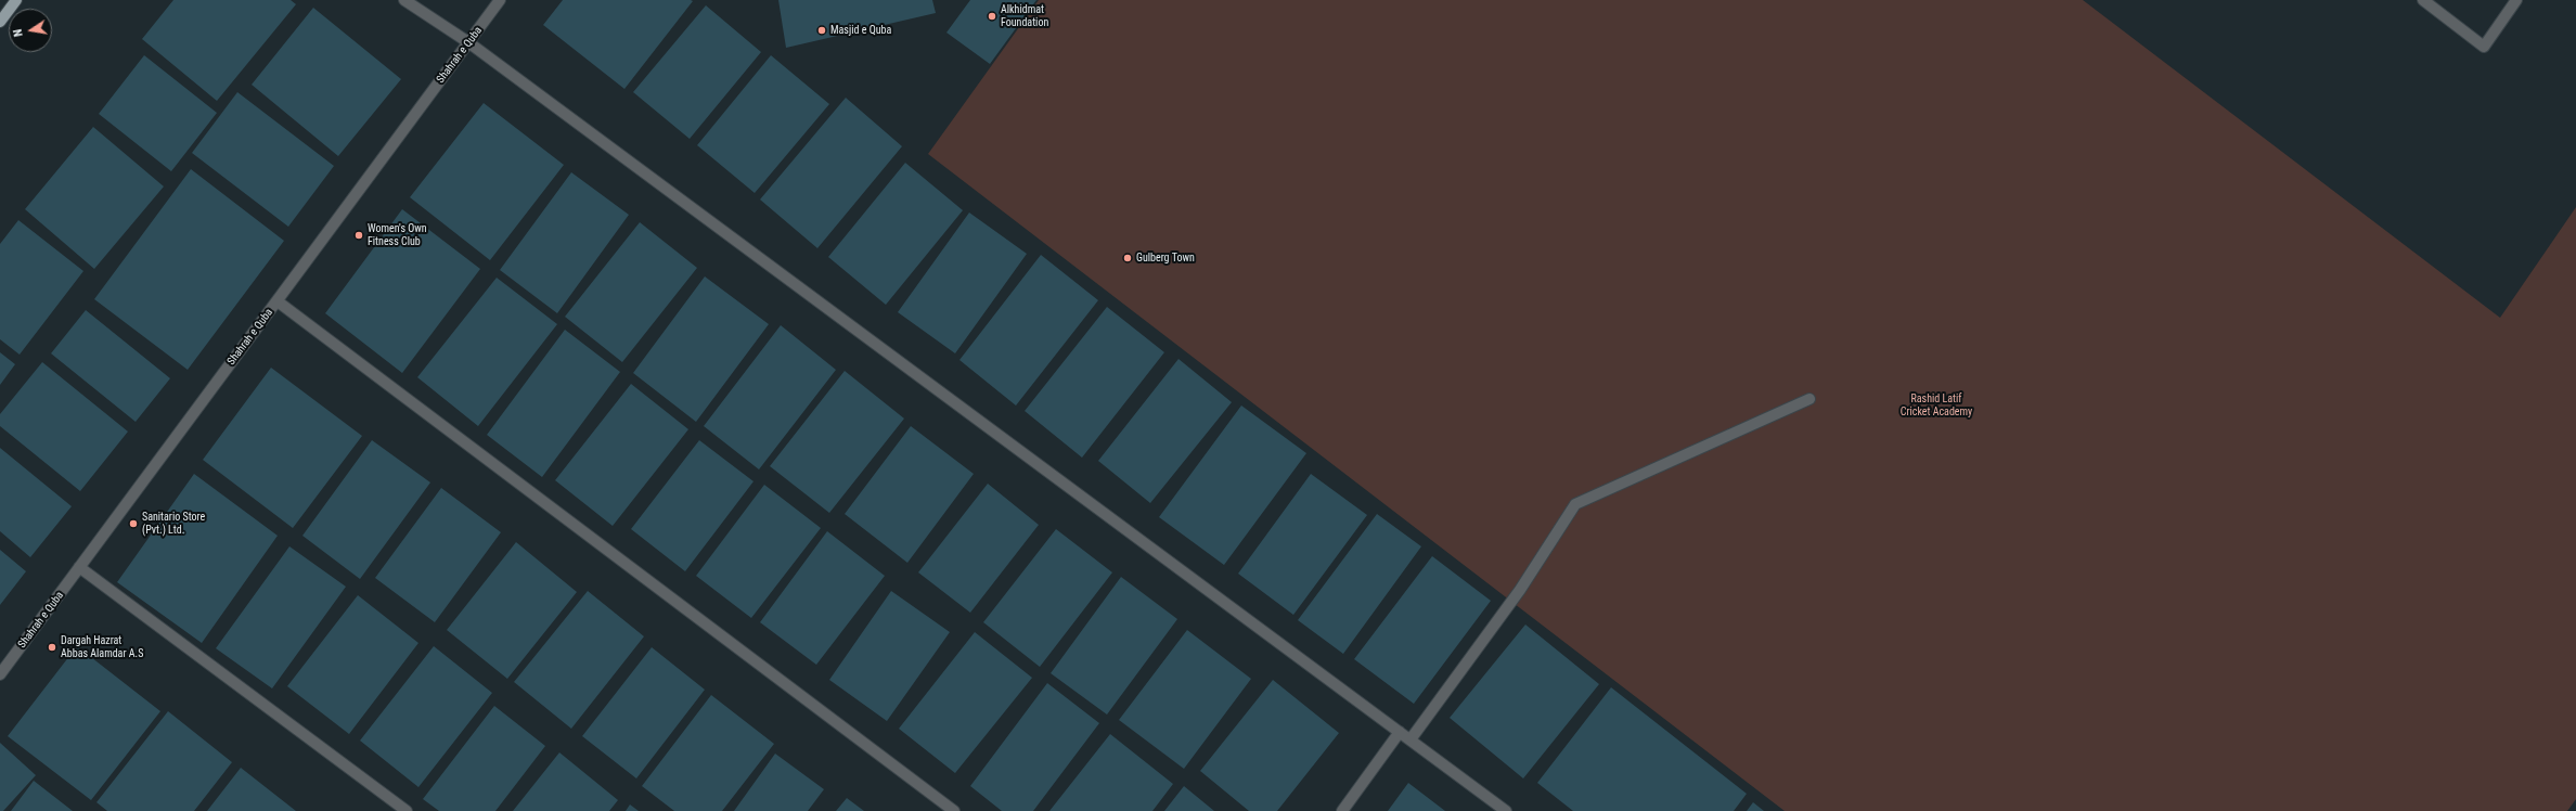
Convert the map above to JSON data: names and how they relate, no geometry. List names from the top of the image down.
{
  "streets": {
    "street": ["Shahrah e Quba"]
  },
  "parks": ["Rashid Latif Cricket Academy"],
  "places": [
    "Alkhidmat Foundation",
    "Masjid e Quba",
    "Women's Own Fitness Club",
    "Gulberg Town",
    "Sanitario Store (Pvt.) Ltd.",
    "Dargah Hazrat Abbas Alamdar A.S"
  ],
  "north": "left"
}
